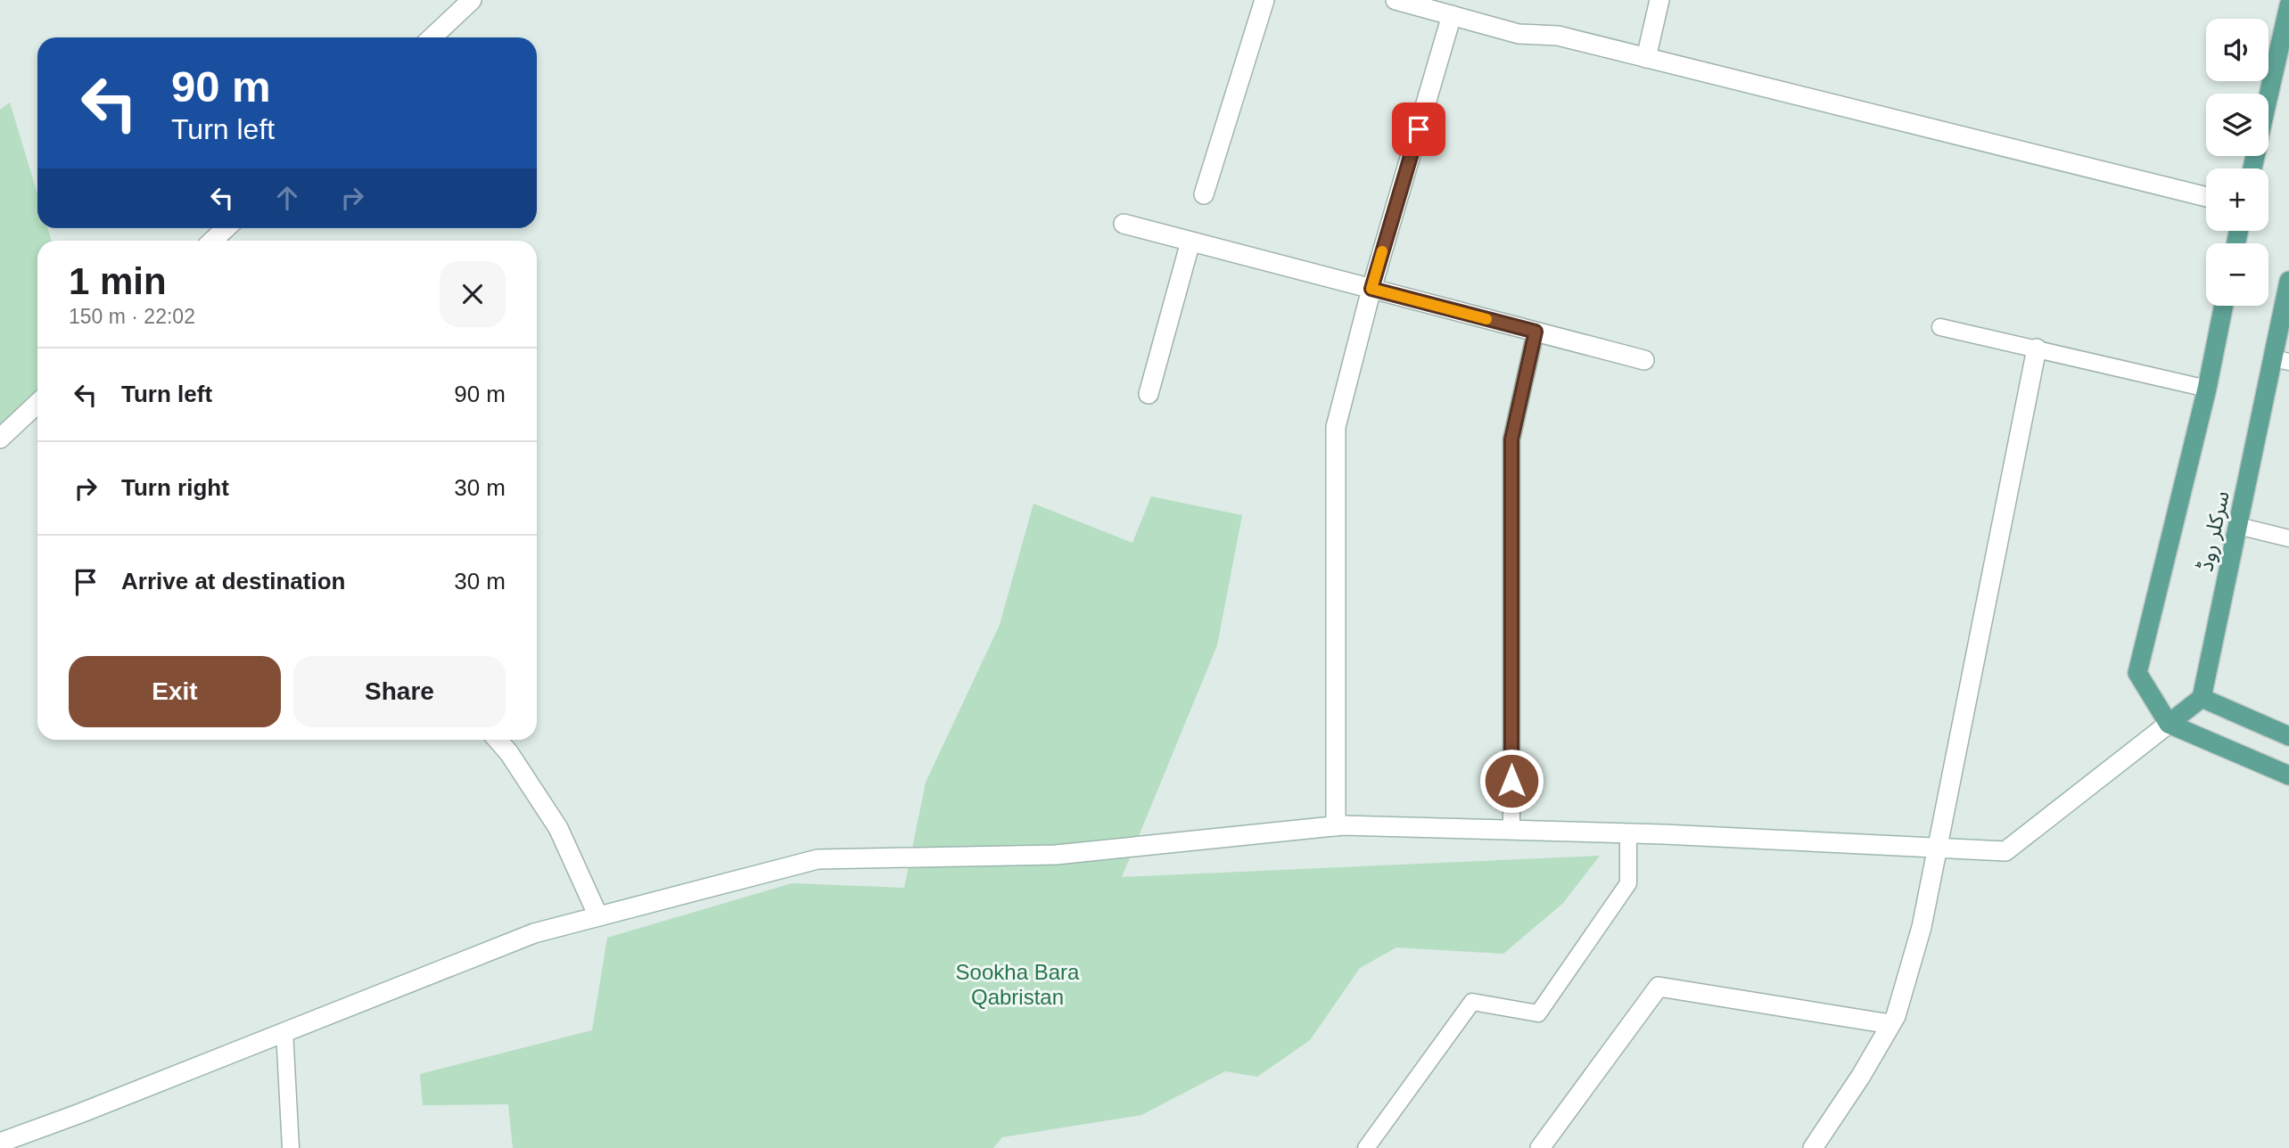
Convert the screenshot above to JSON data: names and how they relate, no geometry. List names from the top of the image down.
{
  "streets": {
    "main road": ["سرکلر روڈ"]
  },
  "parks": ["Sookha Bara Qabristan"],
  "page": {
    "map_buttons": ["+", "−"],
    "turn": ["90 m", "Turn left"],
    "heading": ["1 min", "150 m · 22:02"],
    "list": [
      {
        "name": "Turn left",
        "value": "90 m"
      },
      {
        "name": "Turn right",
        "value": "30 m"
      },
      {
        "name": "Arrive at destination",
        "value": "30 m"
      }
    ],
    "buttons": ["Exit", "Share"]
  }
}
